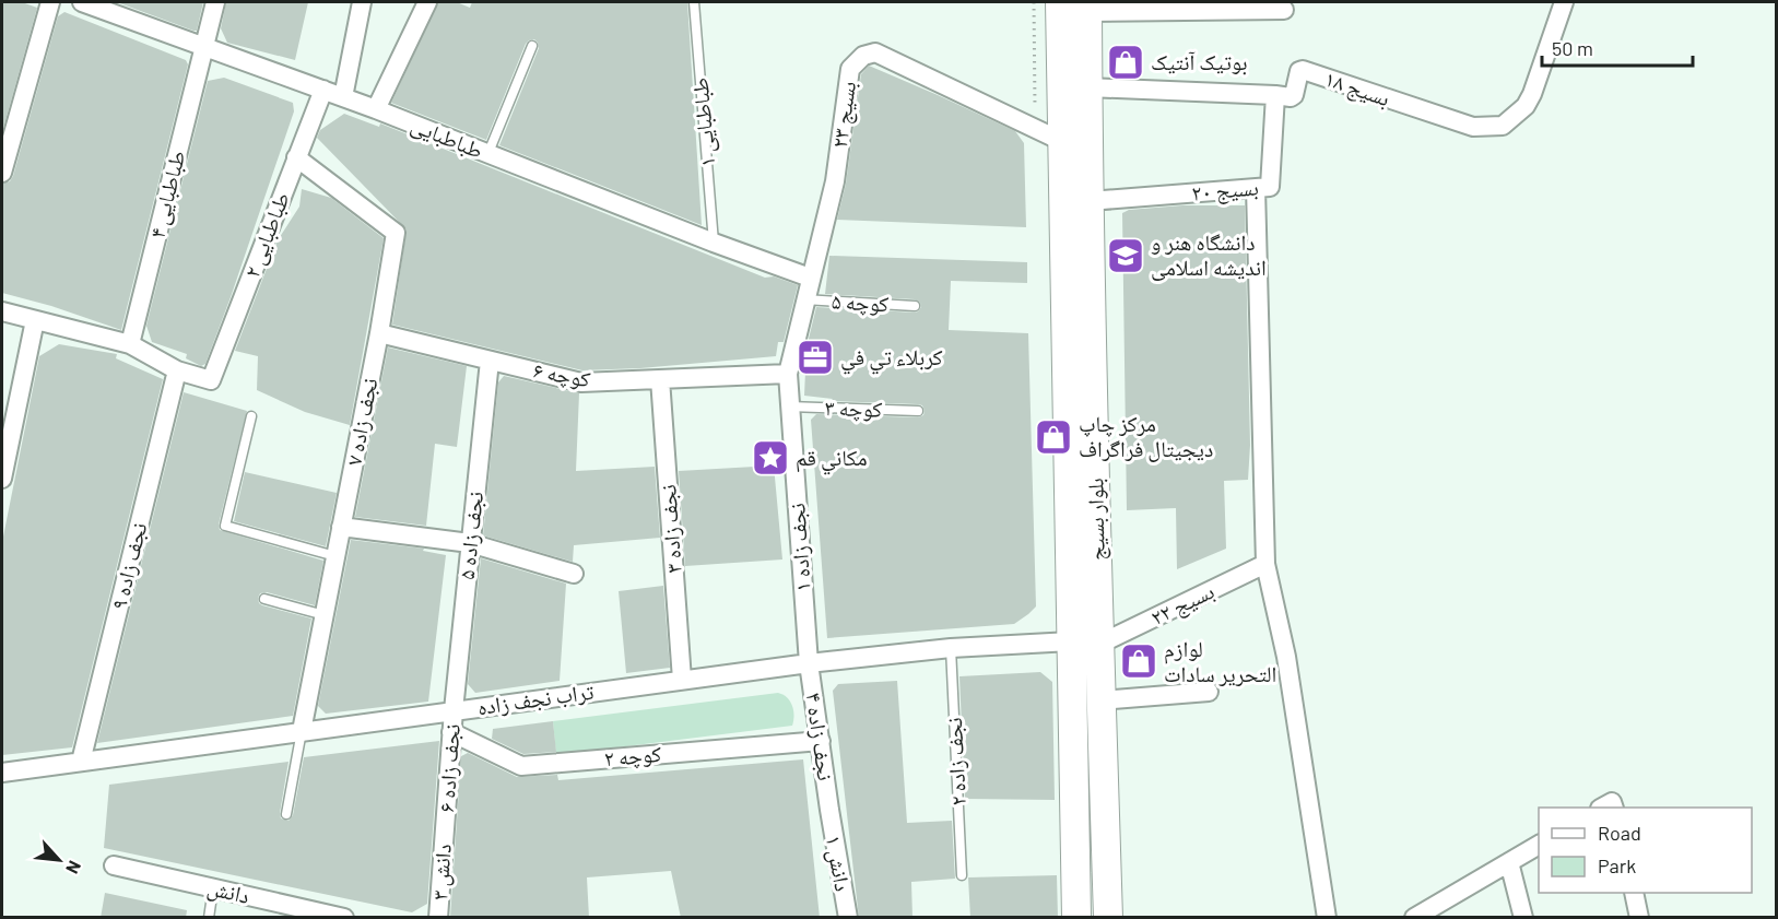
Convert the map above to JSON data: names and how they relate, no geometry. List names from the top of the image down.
{
  "streets": {
    "main road": ["بلوار بسیج"],
    "street": [
      "بسیج ۱۸",
      "بسیج ۲۳",
      "طباطبایی",
      "بسیج ۲۰",
      "طباطبایی ۴",
      "طباطبایی ۲",
      "کوچه ۶",
      "نجف زاده ۷",
      "نجف زاده ۳",
      "نجف زاده ۵",
      "نجف زاده ۱",
      "نجف زاده ۹",
      "بسیج ۲۲",
      "تراب نجف زاده",
      "نجف زاده ۴",
      "کوچه ۲",
      "نجف زاده ۶",
      "دانش ۱",
      "دانش ۳",
      "دانش"
    ],
    "lane": [
      "طباطبایی ۱",
      "کوچه ۵",
      "کوچه ۳",
      "نجف زاده ۲"
    ]
  },
  "crossings": [
    ["بسیج ۱۸", "بسیج ۲۰"],
    ["بسیج ۲۳", "طباطبایی"],
    ["بسیج ۲۳", "بلوار بسیج"],
    ["بسیج ۲۳", "نجف زاده ۱"],
    ["طباطبایی ۱", "طباطبایی"],
    ["طباطبایی", "طباطبایی ۴"],
    ["طباطبایی", "طباطبایی ۲"],
    ["طباطبایی", "نجف زاده ۱"],
    ["بسیج ۲۰", "بلوار بسیج"],
    ["طباطبایی ۲", "نجف زاده ۷"],
    ["طباطبایی ۲", "نجف زاده ۹"],
    ["کوچه ۵", "نجف زاده ۱"],
    ["کوچه ۶", "نجف زاده ۷"],
    ["کوچه ۶", "نجف زاده ۳"],
    ["کوچه ۶", "نجف زاده ۵"],
    ["کوچه ۶", "نجف زاده ۱"],
    ["کوچه ۳", "نجف زاده ۱"],
    ["نجف زاده ۷", "تراب نجف زاده"],
    ["بلوار بسیج", "بسیج ۲۲"],
    ["بلوار بسیج", "تراب نجف زاده"],
    ["نجف زاده ۳", "تراب نجف زاده"],
    ["نجف زاده ۵", "تراب نجف زاده"],
    ["نجف زاده ۵", "نجف زاده ۶"],
    ["نجف زاده ۱", "تراب نجف زاده"],
    ["نجف زاده ۱", "نجف زاده ۴"],
    ["نجف زاده ۹", "تراب نجف زاده"],
    ["بسیج ۲۲", "تراب نجف زاده"],
    ["تراب نجف زاده", "نجف زاده ۴"],
    ["تراب نجف زاده", "نجف زاده ۲"],
    ["تراب نجف زاده", "نجف زاده ۶"],
    ["نجف زاده ۴", "کوچه ۲"],
    ["نجف زاده ۴", "دانش ۱"],
    ["کوچه ۲", "نجف زاده ۶"],
    ["نجف زاده ۶", "دانش ۳"]
  ],
  "places": {
    "shop": ["بوتیک آنتیک", "مرکز چاپ دیجیتال فراگراف", "لوازم التحریر سادات"],
    "school or university": ["دانشگاه هنر و اندیشه اسلامی"],
    "office": ["كربلاء تي في"],
    "place": ["مكاني قم"]
  },
  "legend": ["Road", "Park"],
  "scale_bar": "50 m",
  "north": "bottom right"
}
